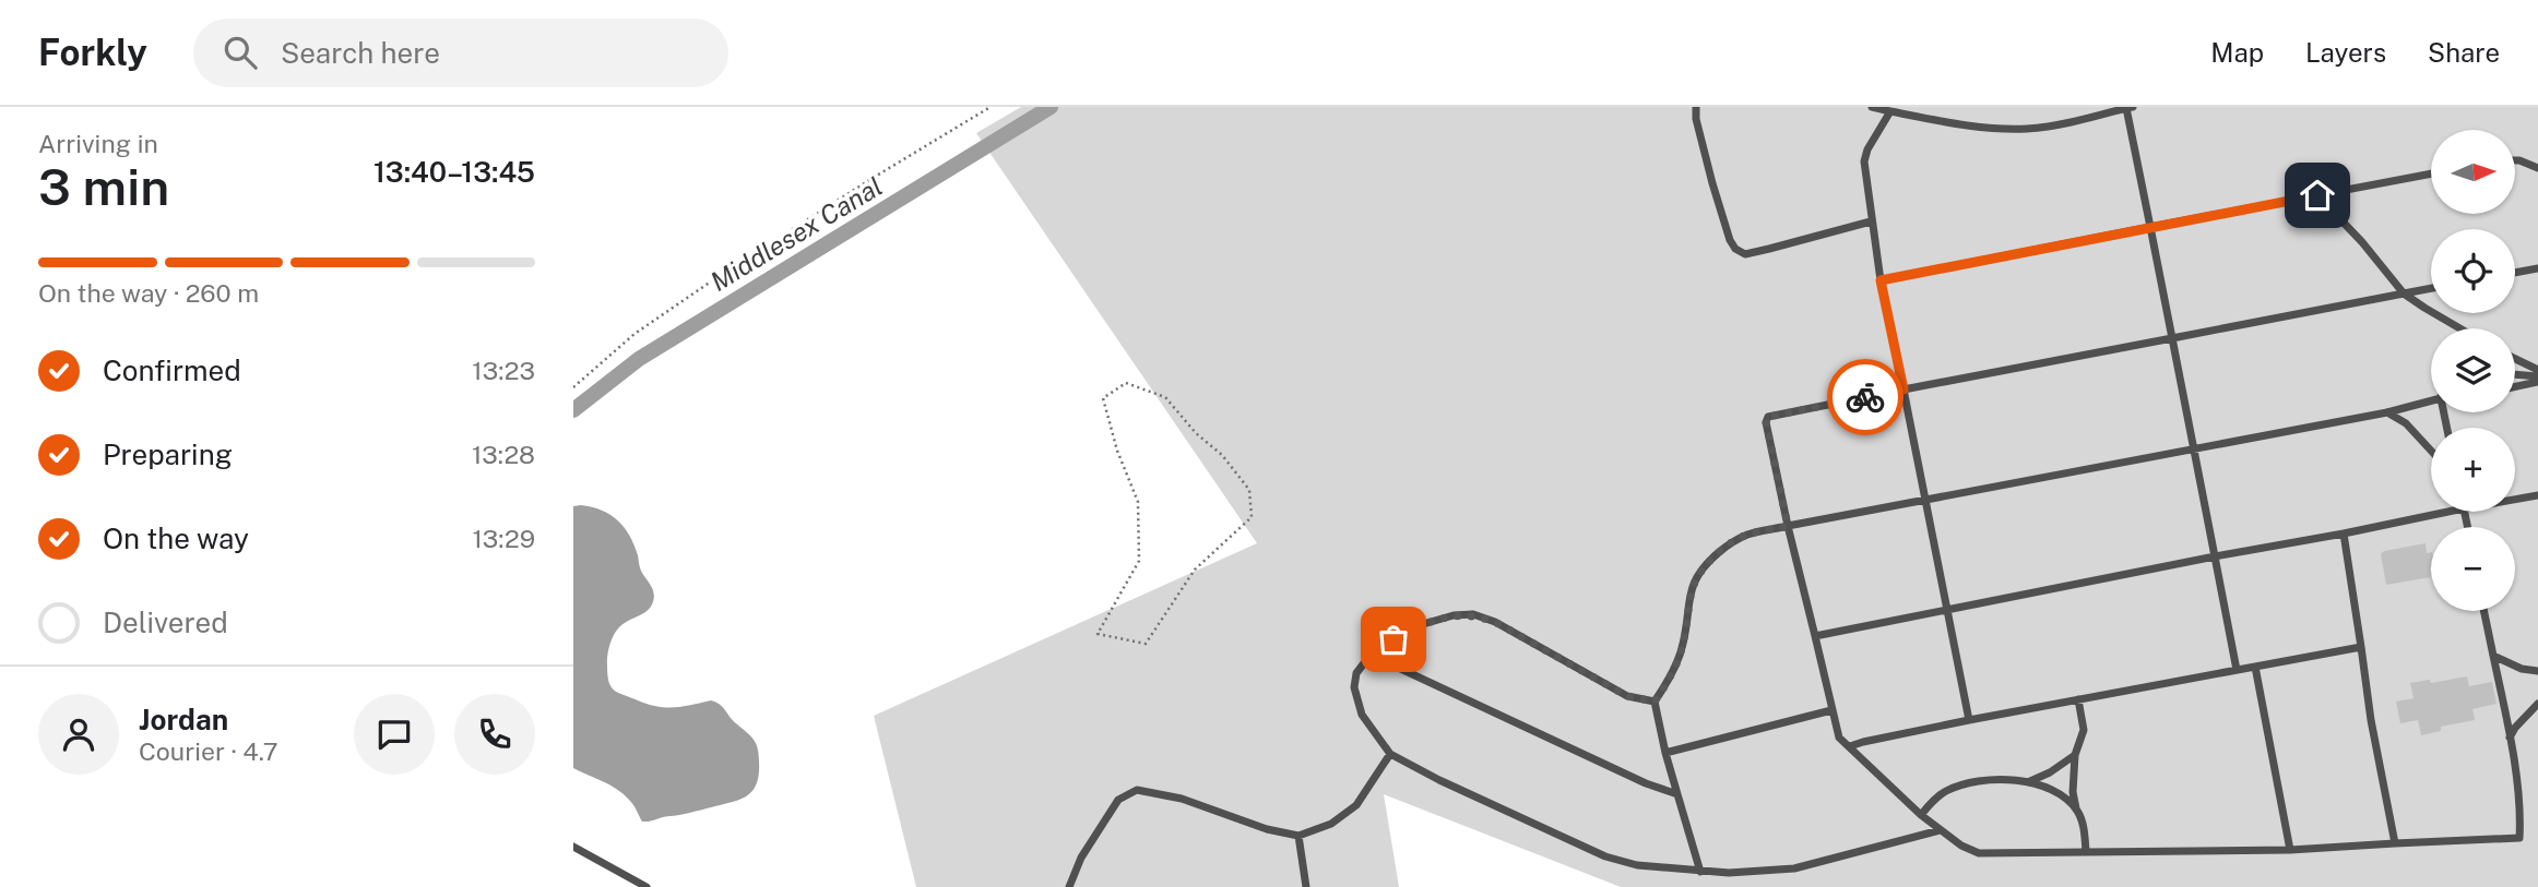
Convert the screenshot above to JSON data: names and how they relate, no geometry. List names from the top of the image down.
{
  "water": ["Middlesex Canal"],
  "north": "right",
  "page": {
    "header": "Forkly",
    "search": "Search here",
    "nav": ["Map", "Layers", "Share"],
    "heading": ["3 min", "Arriving in", "13:40–13:45"],
    "panel": ["Jordan", "Courier · 4.7"],
    "map_buttons": ["+", "−"],
    "bar": "On the way · 260 m",
    "list": [
      ["Confirmed", "13:23"],
      ["Preparing", "13:28"],
      ["On the way", "13:29"],
      "Delivered"
    ]
  }
}
